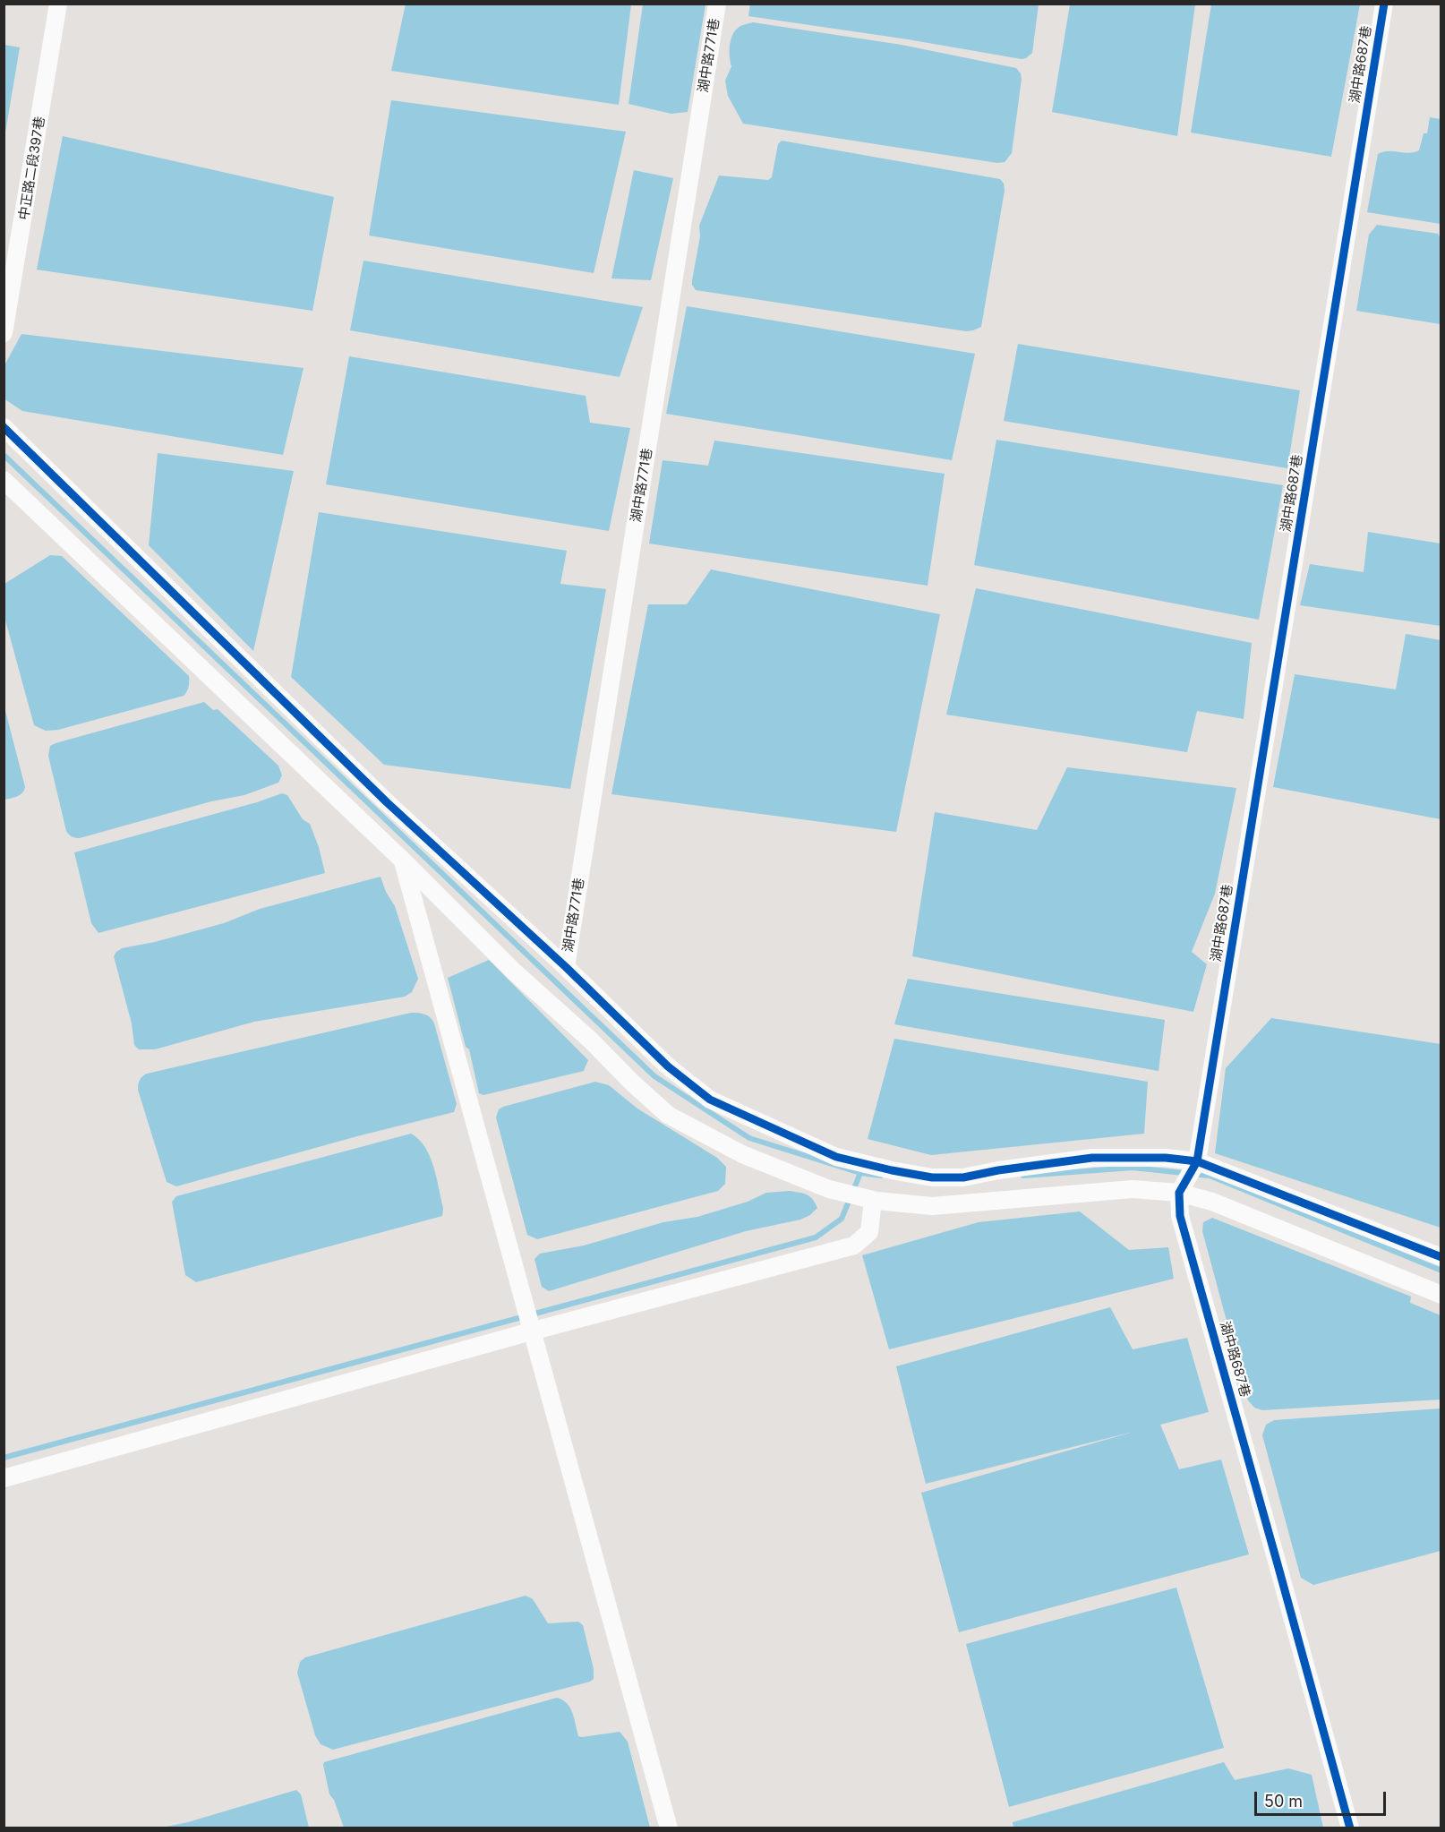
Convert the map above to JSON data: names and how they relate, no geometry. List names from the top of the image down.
{
  "streets": {
    "street": ["湖中路771巷", "湖中路687巷", "中正路二段397巷"]
  },
  "scale_bar": "50 m"
}
